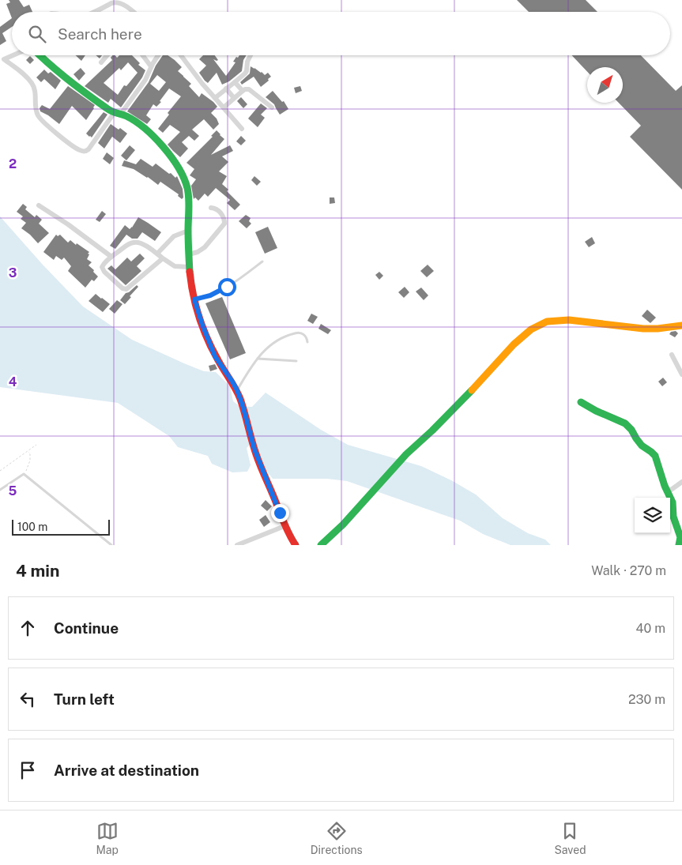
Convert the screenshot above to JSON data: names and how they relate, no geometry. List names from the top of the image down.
{
  "scale_bar": "100 m",
  "north": "top right",
  "page": {
    "search": "Search here",
    "scale": "100 m",
    "heading": ["4 min", "Walk · 270 m"],
    "list": [
      ["Continue", "40 m"],
      ["Turn left", "230 m"],
      "Arrive at destination"
    ],
    "nav": ["Map", "Directions", "Saved"]
  },
  "grid": {
    "rows": [
      "2",
      "3",
      "4",
      "5"
    ]
  }
}
